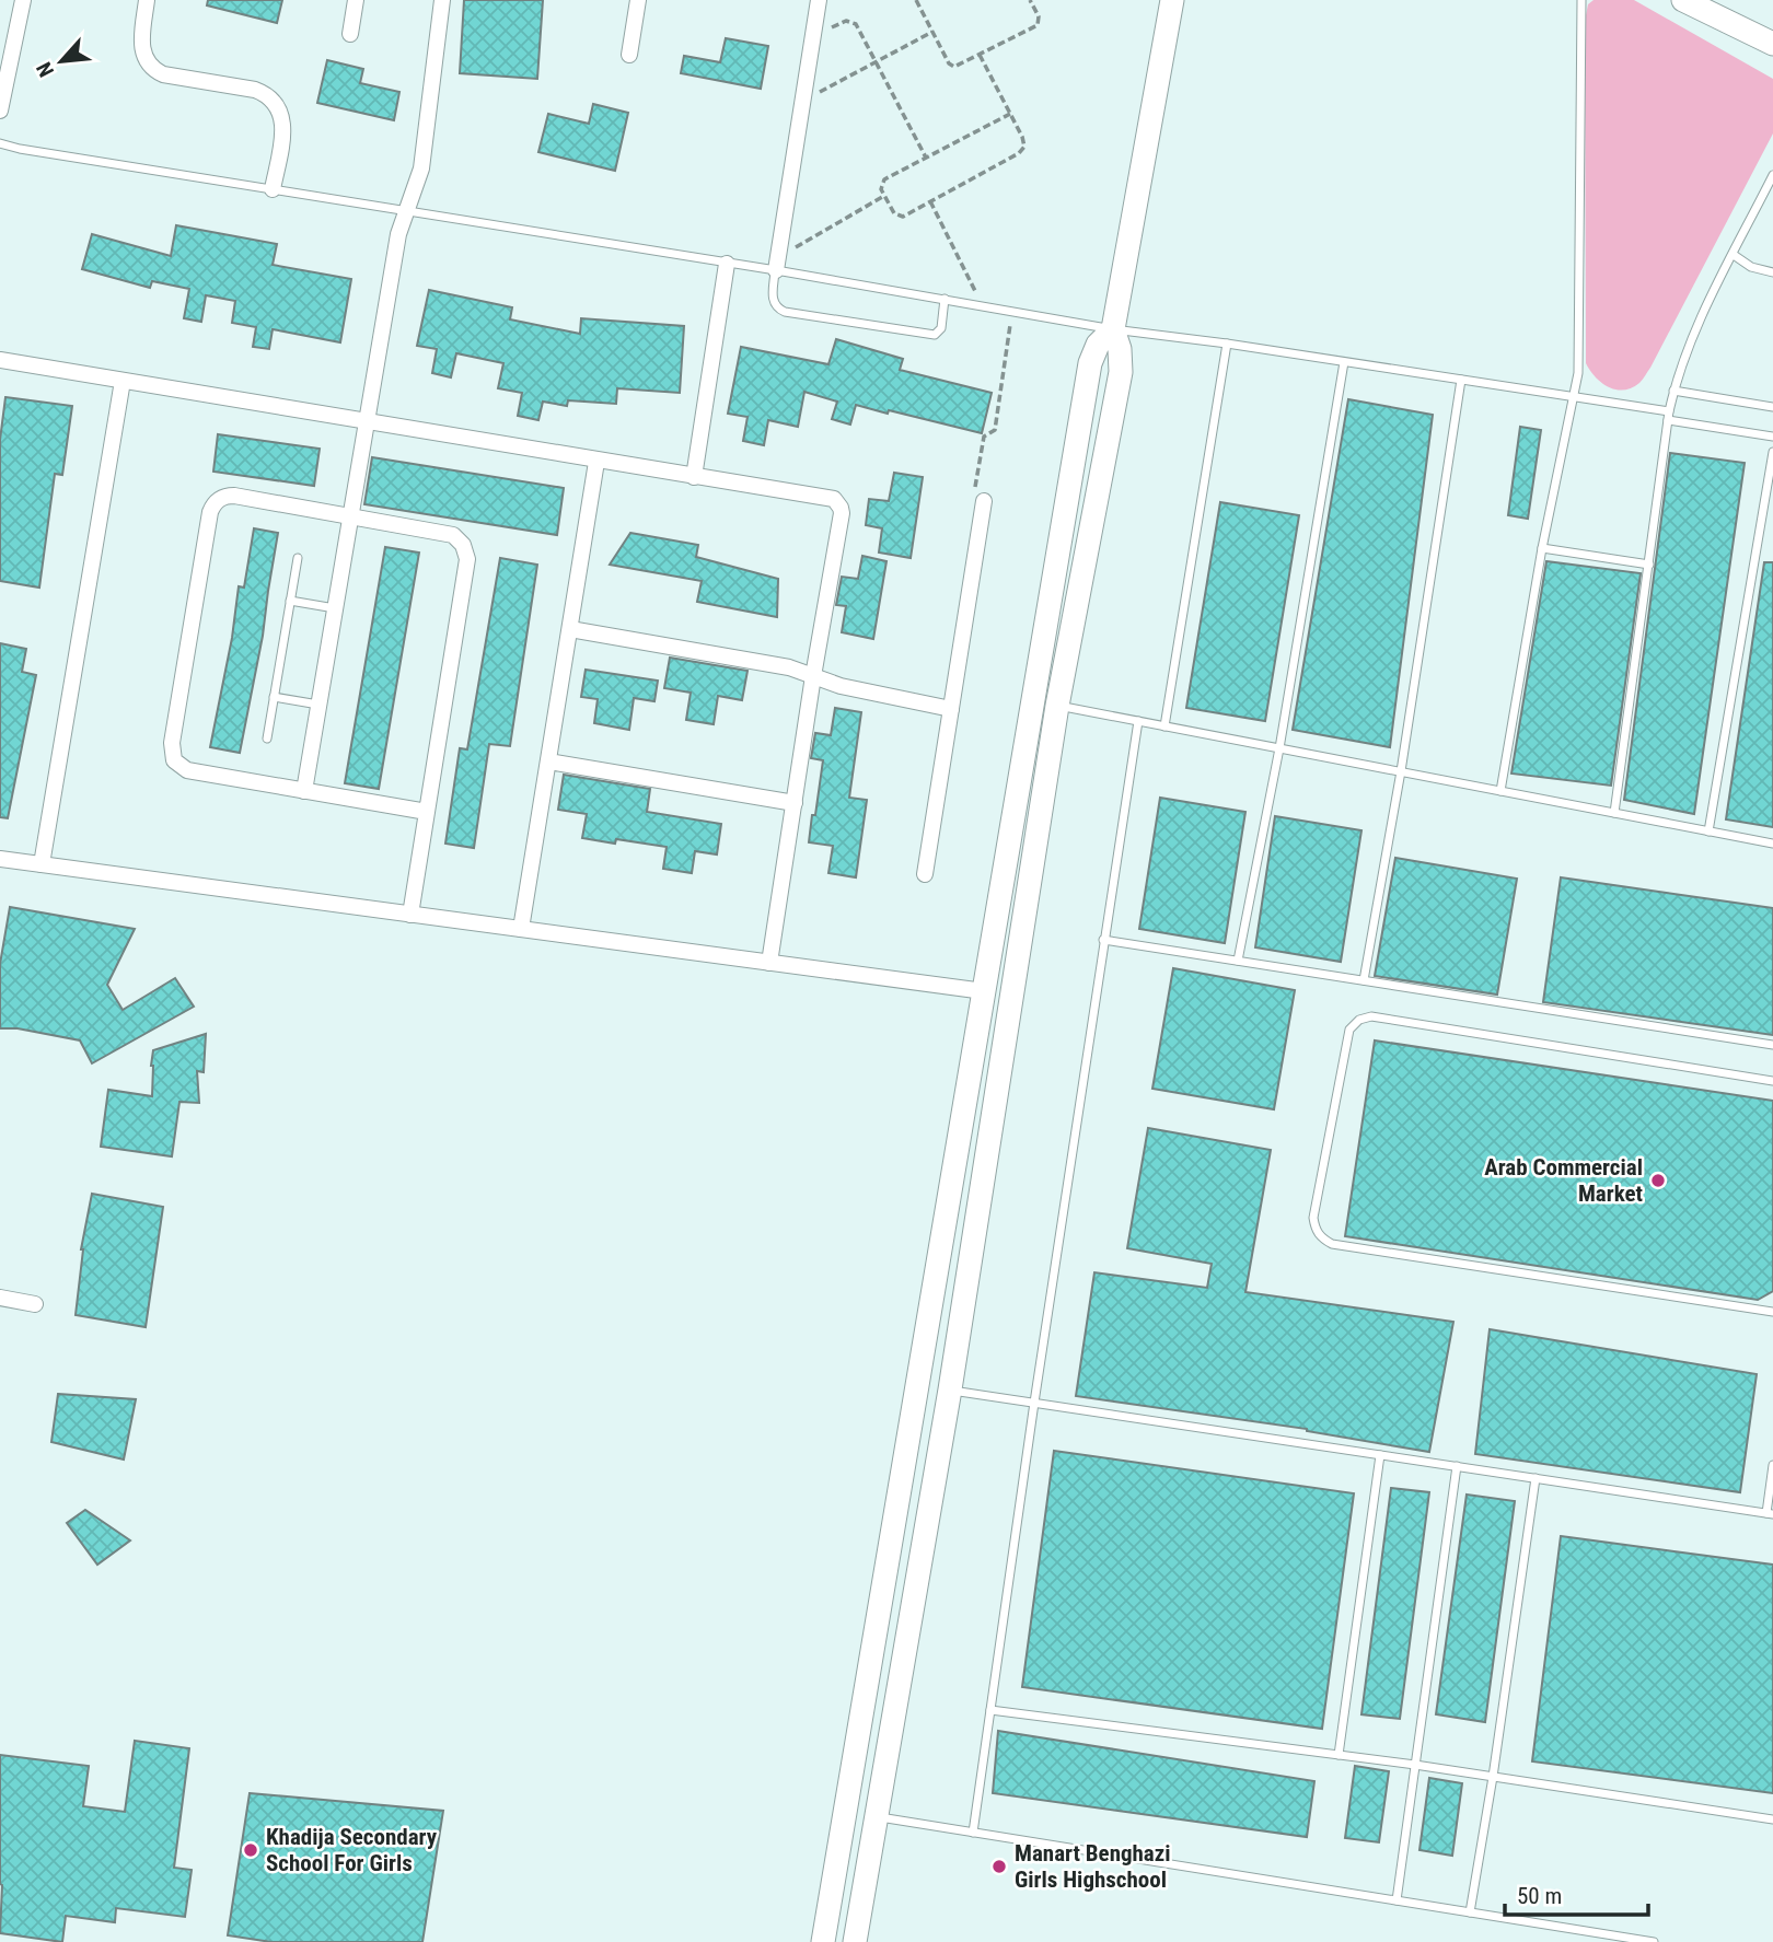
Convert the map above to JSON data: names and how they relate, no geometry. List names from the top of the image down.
{
  "places": ["Arab Commercial Market", "Khadija Secondary School For Girls", "Manart Benghazi Girls Highschool"],
  "scale_bar": "50 m",
  "north": "bottom left"
}
